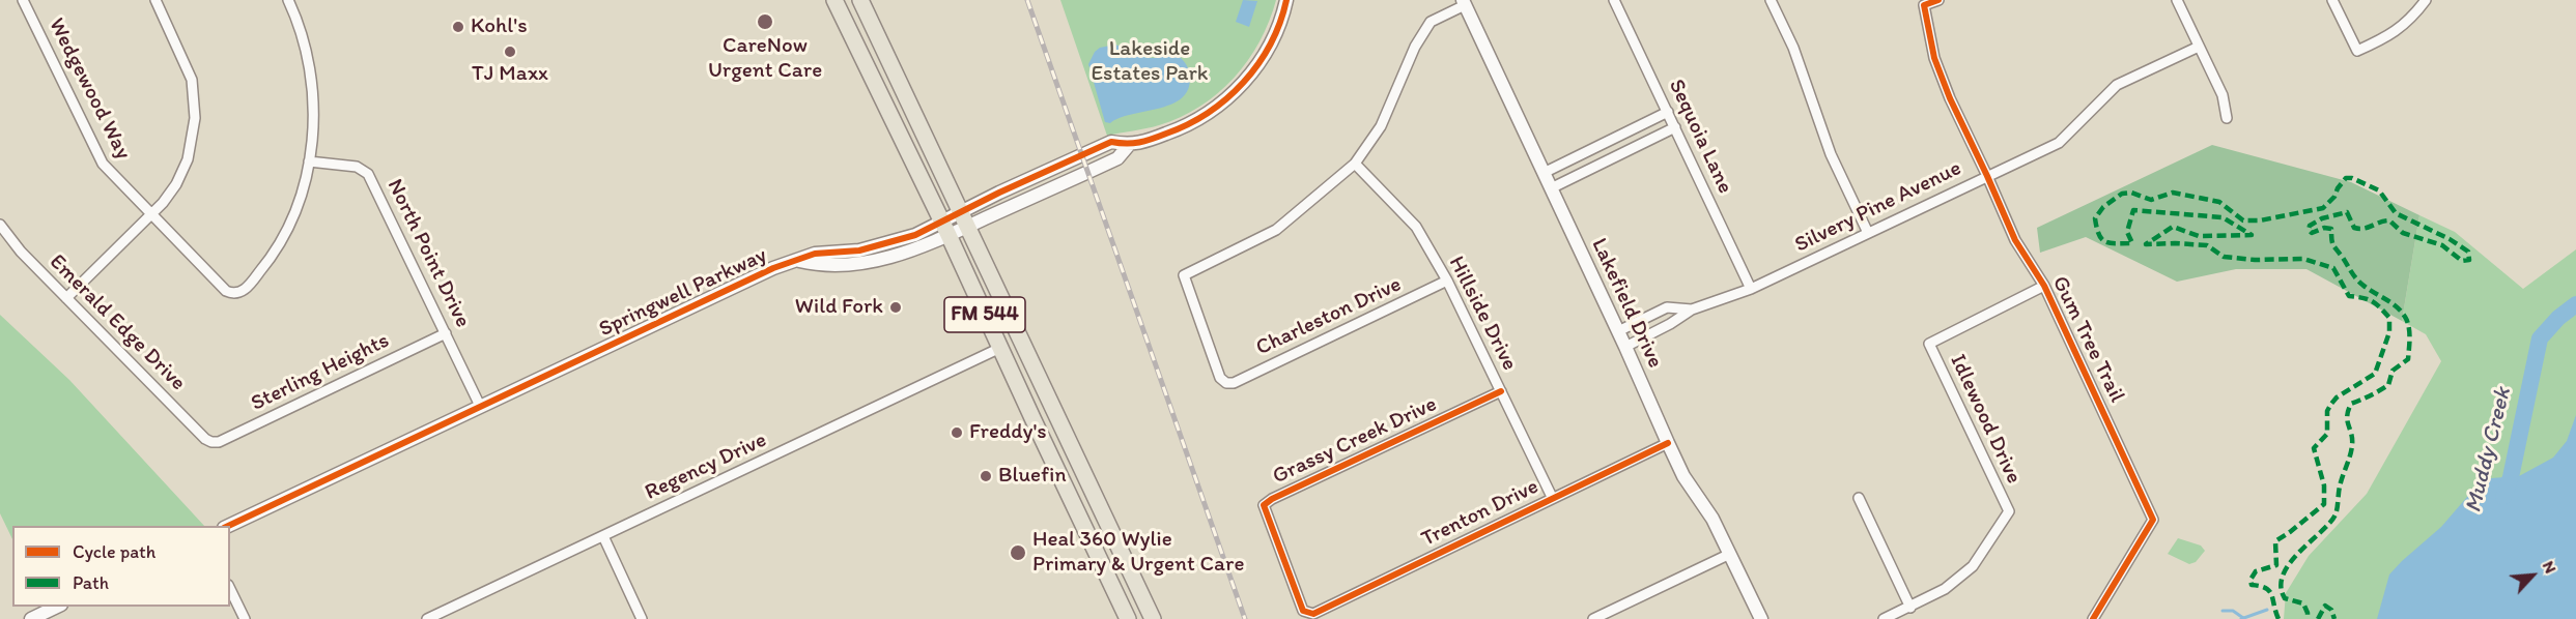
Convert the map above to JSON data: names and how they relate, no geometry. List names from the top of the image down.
{
  "streets": {
    "main road": ["FM 544"],
    "street": [
      "Wedgewood Way",
      "Sequoia Lane",
      "Silvery Pine Avenue",
      "North Point Drive",
      "Springwell Parkway",
      "Lakefield Drive",
      "Hillside Drive",
      "Charleston Drive",
      "Emerald Edge Drive",
      "Gum Tree Trail",
      "Sterling Heights",
      "Idlewood Drive",
      "Grassy Creek Drive",
      "Regency Drive",
      "Trenton Drive"
    ]
  },
  "crossings": [
    ["Wedgewood Way", "North Point Drive"],
    ["Sequoia Lane", "Silvery Pine Avenue"],
    ["Silvery Pine Avenue", "Lakefield Drive"],
    ["Silvery Pine Avenue", "Gum Tree Trail"],
    ["North Point Drive", "Springwell Parkway"],
    ["North Point Drive", "Sterling Heights"],
    ["Springwell Parkway", "FM 544"],
    ["Lakefield Drive", "Trenton Drive"],
    ["Hillside Drive", "Charleston Drive"],
    ["Hillside Drive", "Grassy Creek Drive"],
    ["Hillside Drive", "Trenton Drive"],
    ["FM 544", "Regency Drive"],
    ["Emerald Edge Drive", "Sterling Heights"],
    ["Gum Tree Trail", "Idlewood Drive"],
    ["Grassy Creek Drive", "Trenton Drive"]
  ],
  "water": ["Muddy Creek"],
  "parks": ["Lakeside Estates Park"],
  "places": [
    "CareNow Urgent Care",
    "Kohl's",
    "TJ Maxx",
    "Wild Fork",
    "Freddy's",
    "Bluefin",
    "Heal 360 Wylie Primary & Urgent Care"
  ],
  "legend": ["Cycle path", "Path"],
  "north": "top right"
}
